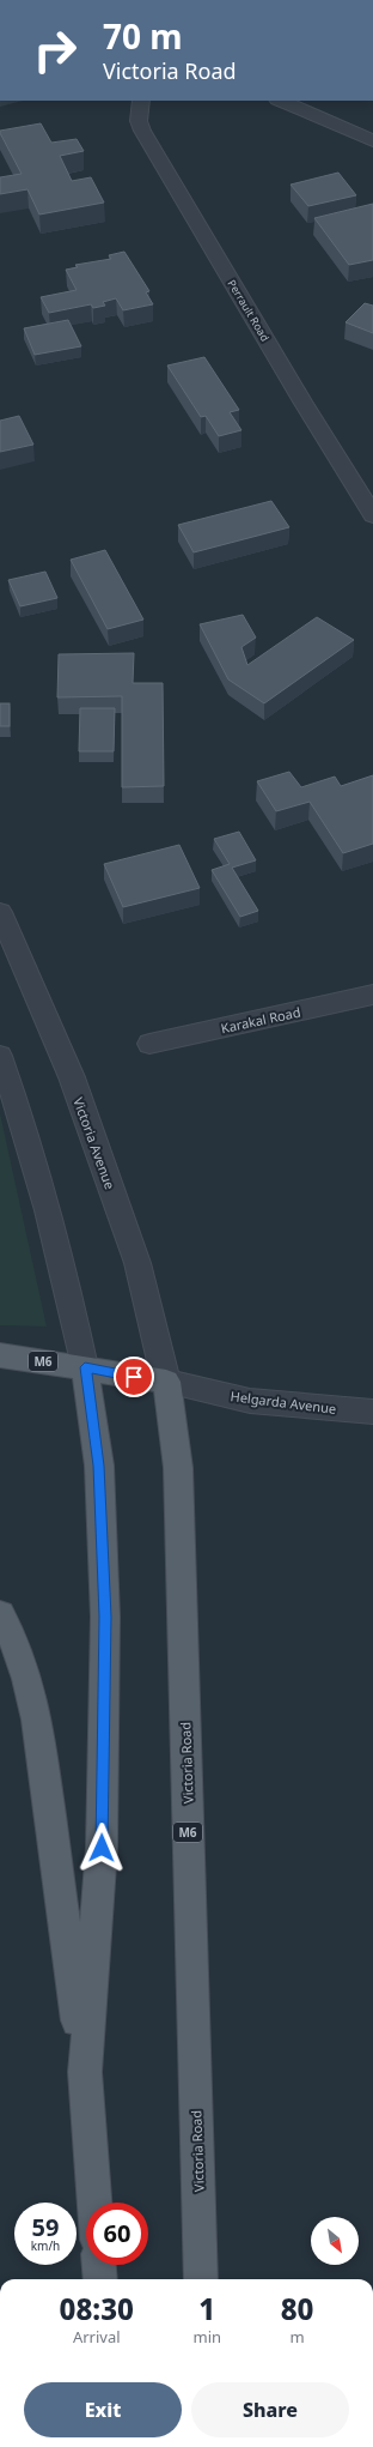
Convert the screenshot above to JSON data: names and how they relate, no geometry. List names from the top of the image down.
{
  "streets": {
    "main road": ["M6", "Victoria Road"],
    "street": [
      "Perrault Road",
      "Karakal Road",
      "Victoria Avenue",
      "Helgarda Avenue"
    ]
  },
  "crossings": [
    ["Victoria Avenue", "M6"],
    ["Victoria Avenue", "Helgarda Avenue"],
    ["Victoria Avenue", "Victoria Road"],
    ["M6", "Helgarda Avenue"],
    ["M6", "Victoria Road"],
    ["Helgarda Avenue", "Victoria Road"]
  ],
  "north": "bottom right",
  "page": {
    "turn": ["70 m", "Victoria Road"],
    "speed": "59 km/h",
    "limit": "60",
    "eta": [
      "08:30",
      "Arrival",
      "1",
      "min",
      "80",
      "m"
    ],
    "buttons": ["Exit", "Share"]
  }
}
